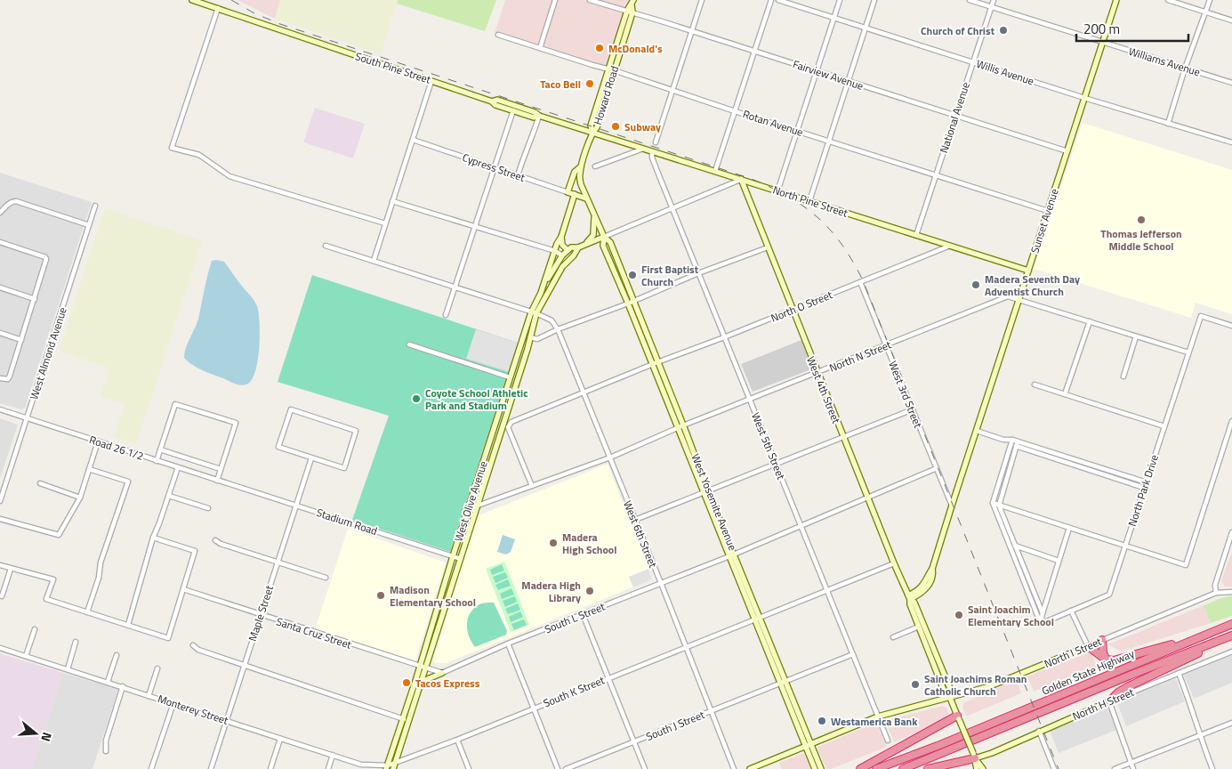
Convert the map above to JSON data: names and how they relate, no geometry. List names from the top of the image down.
{
  "streets": {
    "highway": ["Golden State Highway"],
    "main road": [
      "South Pine Street",
      "Howard Road",
      "Cypress Street",
      "North Pine Street",
      "Sunset Avenue",
      "West 4th Street",
      "West Olive Avenue",
      "West Yosemite Avenue",
      "North I Street",
      "North H Street"
    ],
    "street": [
      "Williams Avenue",
      "Willis Avenue",
      "Fairview Avenue",
      "National Avenue",
      "Rotan Avenue",
      "North O Street",
      "West Almond Avenue",
      "North N Street",
      "West 3rd Street",
      "West 5th Street",
      "Road 26 1/2",
      "North Park Drive",
      "Stadium Road",
      "West 6th Street",
      "Maple Street",
      "South L Street",
      "Santa Cruz Street",
      "South K Street",
      "Monterey Street",
      "South J Street"
    ]
  },
  "crossings": [
    ["Williams Avenue", "National Avenue"],
    ["Williams Avenue", "Sunset Avenue"],
    ["Willis Avenue", "National Avenue"],
    ["Willis Avenue", "Sunset Avenue"],
    ["Fairview Avenue", "Howard Road"],
    ["Fairview Avenue", "National Avenue"],
    ["Fairview Avenue", "Sunset Avenue"],
    ["Howard Road", "Rotan Avenue"],
    ["Howard Road", "North Pine Street"],
    ["National Avenue", "Rotan Avenue"],
    ["National Avenue", "North Pine Street"],
    ["Rotan Avenue", "Sunset Avenue"],
    ["Cypress Street", "West Olive Avenue"],
    ["Cypress Street", "West Yosemite Avenue"],
    ["North Pine Street", "Sunset Avenue"],
    ["North Pine Street", "North O Street"],
    ["North Pine Street", "West 4th Street"],
    ["North Pine Street", "West 5th Street"],
    ["Sunset Avenue", "North N Street"],
    ["Sunset Avenue", "West 4th Street"],
    ["Sunset Avenue", "West 3rd Street"],
    ["North O Street", "North N Street"],
    ["North O Street", "West 4th Street"],
    ["North O Street", "West 3rd Street"],
    ["North O Street", "West 5th Street"],
    ["North O Street", "West Yosemite Avenue"],
    ["North O Street", "West 6th Street"],
    ["West Almond Avenue", "Road 26 1/2"],
    ["North N Street", "West 4th Street"],
    ["North N Street", "West 3rd Street"],
    ["North N Street", "West 5th Street"],
    ["North N Street", "North Park Drive"],
    ["North N Street", "West Olive Avenue"],
    ["North N Street", "West Yosemite Avenue"],
    ["North N Street", "West 6th Street"],
    ["West 4th Street", "South L Street"],
    ["West 4th Street", "North I Street"],
    ["West 4th Street", "South K Street"],
    ["West 4th Street", "North H Street"],
    ["West 3rd Street", "South L Street"],
    ["West 5th Street", "South L Street"],
    ["West 5th Street", "North I Street"],
    ["West 5th Street", "South K Street"],
    ["West 5th Street", "South J Street"],
    ["Road 26 1/2", "Stadium Road"],
    ["West Olive Avenue", "Stadium Road"],
    ["West Olive Avenue", "West 6th Street"],
    ["West Olive Avenue", "Santa Cruz Street"],
    ["West Olive Avenue", "South K Street"],
    ["West Olive Avenue", "Monterey Street"],
    ["West Yosemite Avenue", "South L Street"],
    ["West Yosemite Avenue", "North I Street"],
    ["West Yosemite Avenue", "South K Street"],
    ["West Yosemite Avenue", "South J Street"],
    ["Stadium Road", "Maple Street"],
    ["West 6th Street", "South L Street"],
    ["West 6th Street", "South K Street"],
    ["West 6th Street", "South J Street"],
    ["Maple Street", "Santa Cruz Street"],
    ["Maple Street", "Monterey Street"],
    ["South K Street", "Monterey Street"]
  ],
  "places": [
    "Church of Christ",
    "McDonald's",
    "Taco Bell",
    "Subway",
    "Thomas Jefferson Middle School",
    "First Baptist Church",
    "Madera Seventh Day Adventist Church",
    "Coyote School Athletic Park and Stadium",
    "Madera High School",
    "Madera High Library",
    "Madison Elementary School",
    "Saint Joachim Elementary School",
    "Tacos Express",
    "Saint Joachims Roman Catholic Church",
    "Westamerica Bank"
  ],
  "scale_bar": "200 m",
  "north": "right"
}
